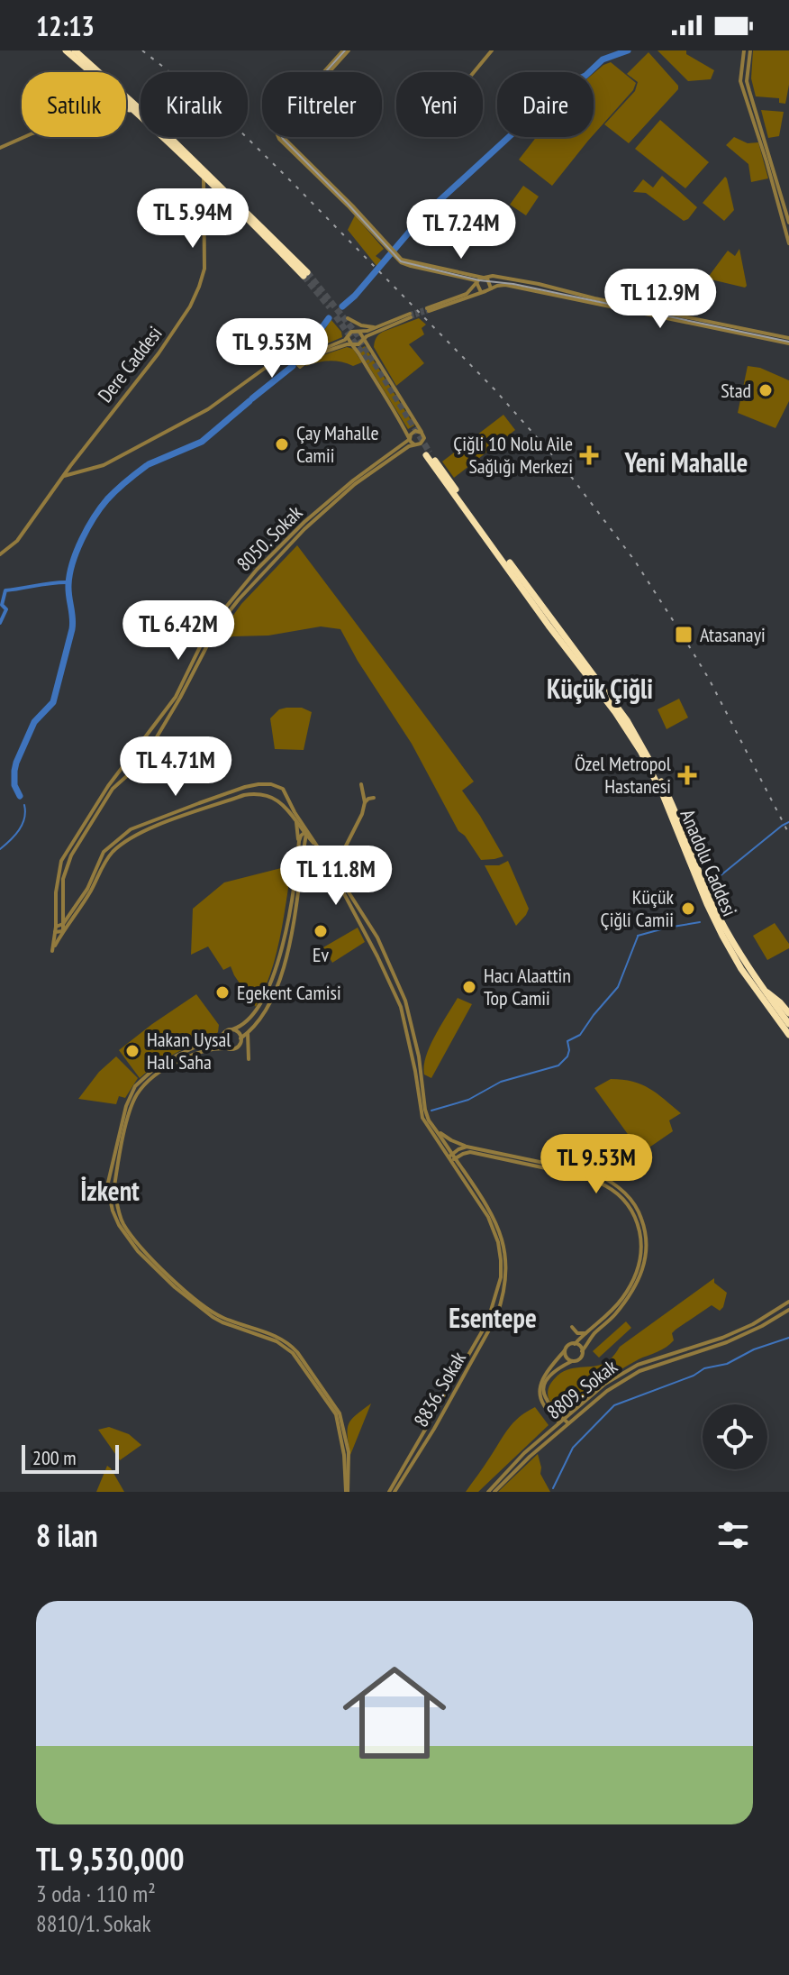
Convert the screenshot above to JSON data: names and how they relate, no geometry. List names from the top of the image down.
{
  "streets": {
    "highway": ["Anadolu Caddesi"],
    "street": ["Dere Caddesi", "8050. Sokak", "8809. Sokak"]
  },
  "districts": [
    "Yeni Mahalle",
    "Küçük Çiğli",
    "İzkent",
    "Esentepe"
  ],
  "places": {
    "other": [
      "Stad",
      "Çay Mahalle Camii",
      "Küçük Çiğli Camii",
      "Ev",
      "Hacı Alaattin Top Camii",
      "Egekent Camisi",
      "Hakan Uysal Halı Saha"
    ],
    "health": ["Çiğli 10 Nolu Aile Sağlığı Merkezi", "Özel Metropol Hastanesi"],
    "transit": ["Atasanayi"]
  },
  "scale_bar": "200 m",
  "page": {
    "status": "12:13",
    "chip": [
      "Satılık",
      "Kiralık",
      "Filtreler",
      "Yeni",
      "Daire"
    ],
    "price": [
      "TL 5.94M",
      "TL 7.24M",
      "TL 12.9M",
      "TL 9.53M",
      "TL 6.42M",
      "TL 4.71M",
      "TL 11.8M",
      "TL 9.53M"
    ],
    "scale": "200 m",
    "heading": "8 ilan",
    "list": [
      {
        "name": "TL 9,530,000",
        "note": "3 oda · 110 m² · 8810/1. Sokak"
      }
    ]
  }
}
